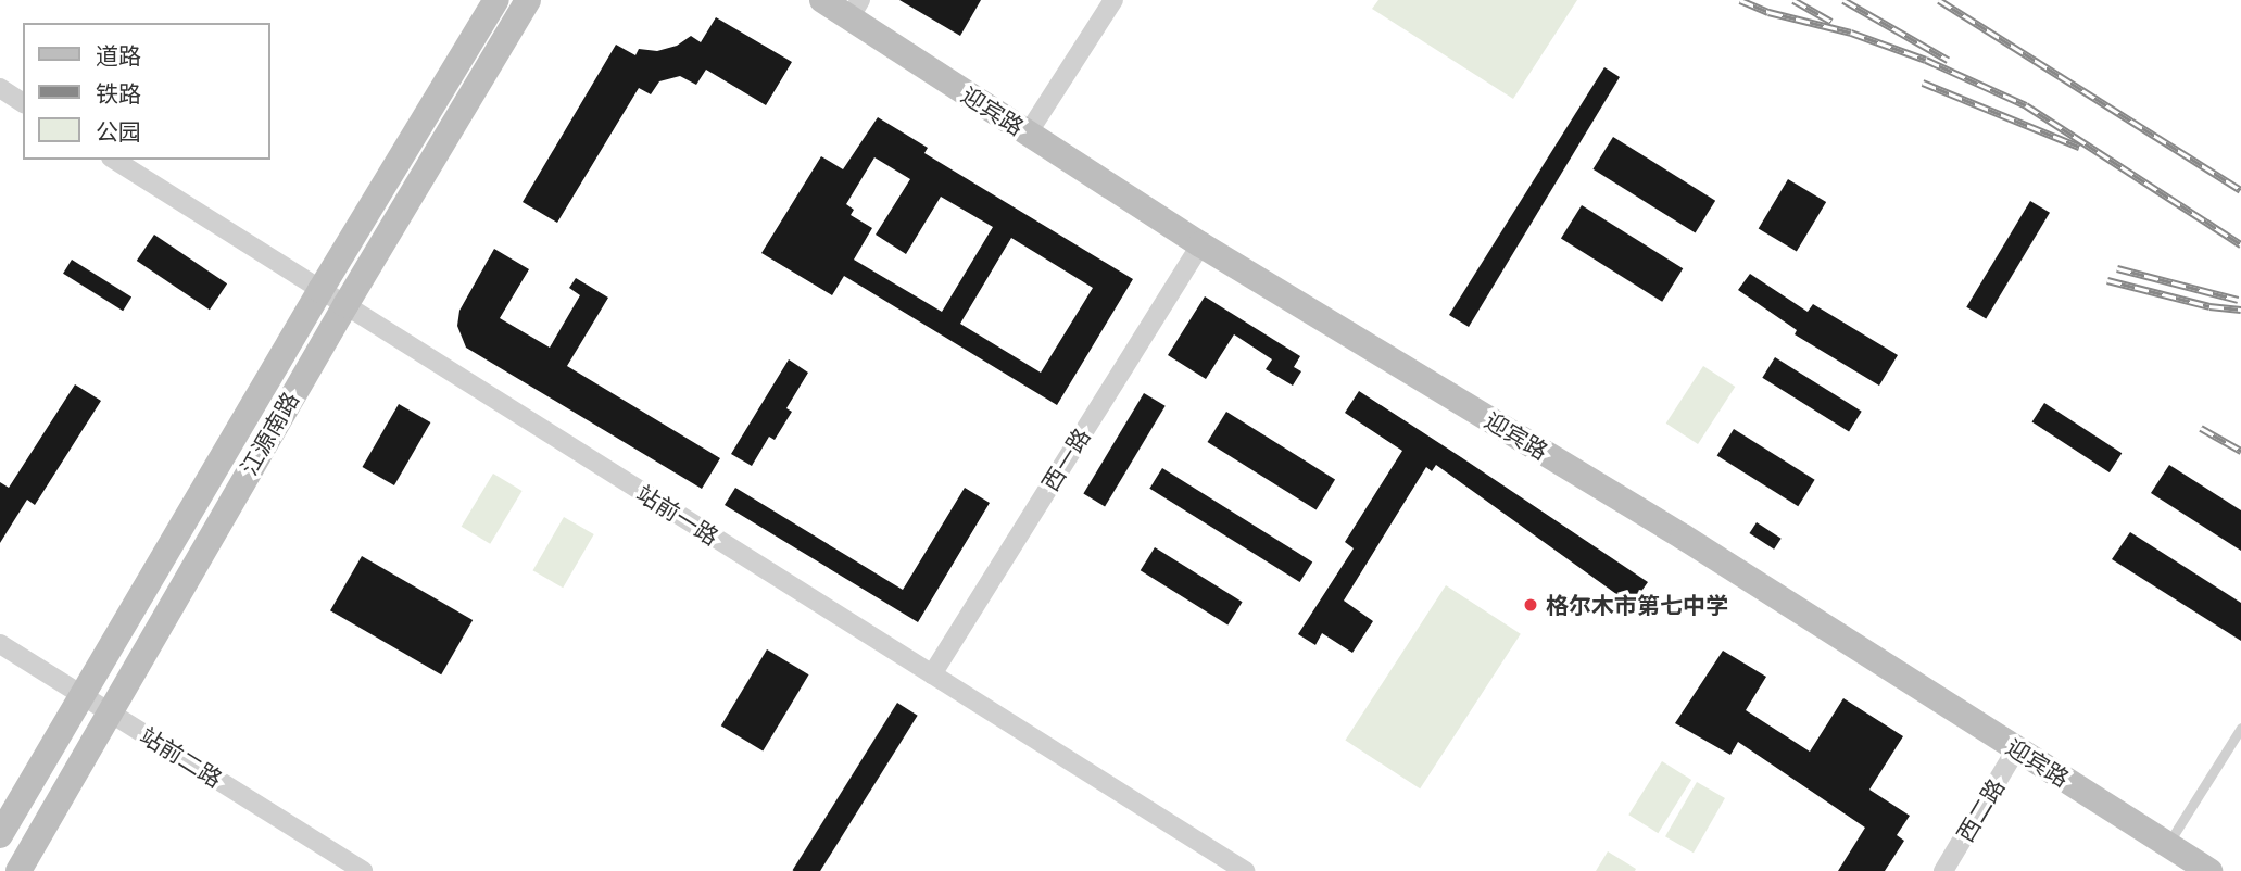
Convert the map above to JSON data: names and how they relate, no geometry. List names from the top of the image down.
{
  "streets": {
    "main road": ["迎宾路", "江源南路"],
    "street": [
      "西一路",
      "站前一路",
      "站前二路",
      "西二路"
    ]
  },
  "crossings": [
    ["迎宾路", "西一路"],
    ["迎宾路", "西二路"],
    ["江源南路", "站前一路"],
    ["江源南路", "站前二路"],
    ["西一路", "站前一路"]
  ],
  "places": ["格尔木市第七中学"],
  "legend": ["道路", "铁路", "公园"]
}
